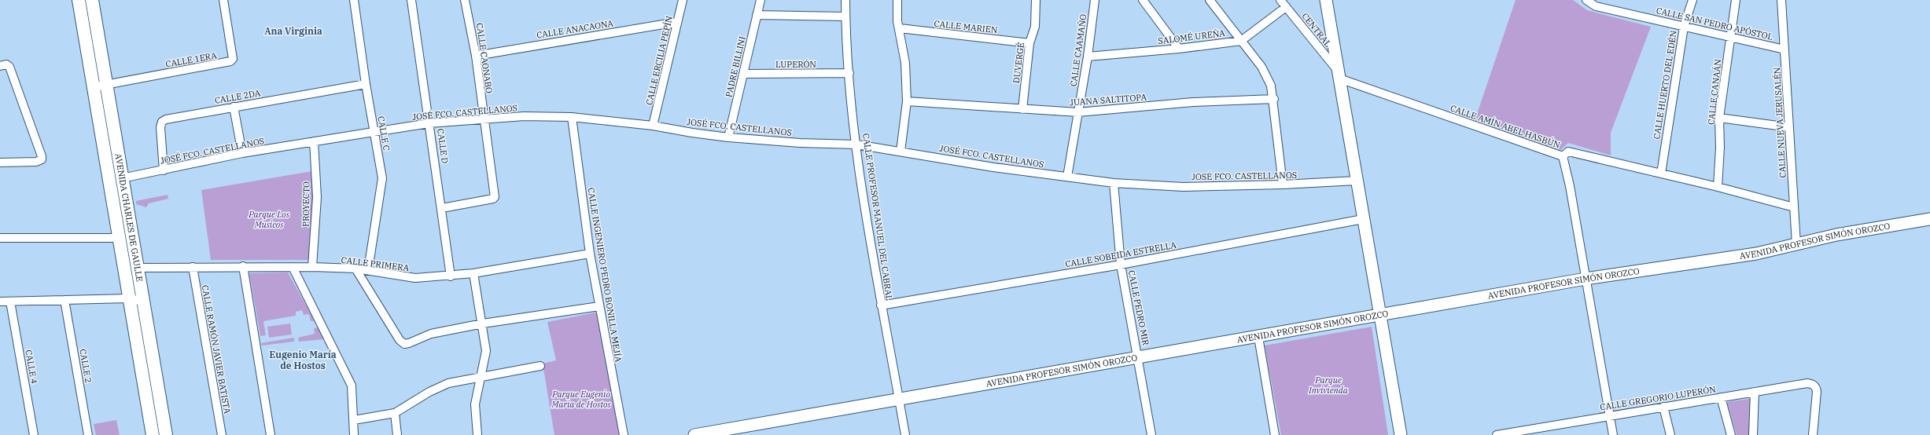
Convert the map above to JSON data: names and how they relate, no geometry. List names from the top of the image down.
{
  "streets": {
    "main road": ["AVENIDA CHARLES DE GAULLE", "AVENIDA PROFESOR SIMÓN OROZCO"],
    "street": [
      "CALLE SAN PEDRO APÓSTOL",
      "CALLE MARIEN",
      "CALLE ANACAONA",
      "CENTRAL",
      "SALOMÉ UREÑA",
      "CALLE CAAMAÑO",
      "CALLE CAONABO",
      "CALLE 1ERA",
      "CALLE ERCILIA PEPÍN",
      "DUVERGÉ",
      "LUPERÓN",
      "PADRE BILLINI",
      "CALLE HUERTO DEL EDÉN",
      "CALLE CANAÁN",
      "CALLE 2DA",
      "JUANA SALTITOPA",
      "JOSÉ FCO. CASTELLANOS",
      "CALLE NUEVA JERUSALÉN",
      "CALLE AMÍN ABEL HASBÚN",
      "CALLE C",
      "CALLE D",
      "PROYECTO",
      "CALLE PROFESOR MANUEL DEL CABRAL",
      "CALLE SOBEIDA ESTRELLA",
      "CALLE PRIMERA",
      "CALLE INGENIERO PEDRO BONILLA MEJÍA",
      "CALLE PEDRO MIR",
      "CALLE RAMÓN JAVIER BATISTA",
      "CALLE 2",
      "CALLE 4",
      "CALLE GREGORIO LUPERÓN"
    ]
  },
  "crossings": [
    ["CALLE SAN PEDRO APÓSTOL", "CALLE HUERTO DEL EDÉN"],
    ["CALLE SAN PEDRO APÓSTOL", "CALLE CANAÁN"],
    ["CALLE SAN PEDRO APÓSTOL", "CALLE NUEVA JERUSALÉN"],
    ["CALLE MARIEN", "DUVERGÉ"],
    ["CALLE ANACAONA", "CALLE CAONABO"],
    ["CALLE ANACAONA", "CALLE ERCILIA PEPÍN"],
    ["CENTRAL", "SALOMÉ UREÑA"],
    ["CENTRAL", "CALLE AMÍN ABEL HASBÚN"],
    ["SALOMÉ UREÑA", "CALLE CAAMAÑO"],
    ["CALLE CAAMAÑO", "JUANA SALTITOPA"],
    ["CALLE CAAMAÑO", "JOSÉ FCO. CASTELLANOS"],
    ["CALLE CAONABO", "JOSÉ FCO. CASTELLANOS"],
    ["CALLE CAONABO", "CALLE D"],
    ["CALLE 1ERA", "AVENIDA CHARLES DE GAULLE"],
    ["CALLE ERCILIA PEPÍN", "JOSÉ FCO. CASTELLANOS"],
    ["DUVERGÉ", "JUANA SALTITOPA"],
    ["LUPERÓN", "PADRE BILLINI"],
    ["LUPERÓN", "CALLE PROFESOR MANUEL DEL CABRAL"],
    ["PADRE BILLINI", "JOSÉ FCO. CASTELLANOS"],
    ["CALLE HUERTO DEL EDÉN", "CALLE AMÍN ABEL HASBÚN"],
    ["CALLE CANAÁN", "CALLE AMÍN ABEL HASBÚN"],
    ["CALLE 2DA", "JOSÉ FCO. CASTELLANOS"],
    ["CALLE 2DA", "CALLE C"],
    ["JOSÉ FCO. CASTELLANOS", "CALLE C"],
    ["JOSÉ FCO. CASTELLANOS", "CALLE D"],
    ["JOSÉ FCO. CASTELLANOS", "PROYECTO"],
    ["JOSÉ FCO. CASTELLANOS", "CALLE PROFESOR MANUEL DEL CABRAL"],
    ["JOSÉ FCO. CASTELLANOS", "AVENIDA CHARLES DE GAULLE"],
    ["JOSÉ FCO. CASTELLANOS", "CALLE INGENIERO PEDRO BONILLA MEJÍA"],
    ["JOSÉ FCO. CASTELLANOS", "CALLE PEDRO MIR"],
    ["CALLE NUEVA JERUSALÉN", "CALLE AMÍN ABEL HASBÚN"],
    ["CALLE NUEVA JERUSALÉN", "AVENIDA PROFESOR SIMÓN OROZCO"],
    ["CALLE C", "CALLE PRIMERA"],
    ["CALLE D", "CALLE PRIMERA"],
    ["PROYECTO", "CALLE PRIMERA"],
    ["CALLE PROFESOR MANUEL DEL CABRAL", "AVENIDA PROFESOR SIMÓN OROZCO"],
    ["CALLE PROFESOR MANUEL DEL CABRAL", "CALLE SOBEIDA ESTRELLA"],
    ["AVENIDA CHARLES DE GAULLE", "CALLE PRIMERA"],
    ["AVENIDA PROFESOR SIMÓN OROZCO", "CALLE PEDRO MIR"],
    ["CALLE SOBEIDA ESTRELLA", "CALLE PEDRO MIR"],
    ["CALLE PRIMERA", "CALLE INGENIERO PEDRO BONILLA MEJÍA"],
    ["CALLE PRIMERA", "CALLE RAMÓN JAVIER BATISTA"]
  ],
  "districts": ["Ana Virginia", "Eugenio María de Hostos"],
  "parks": ["Parque Los Musicos", "Parque Invivienda", "Parque Eugenio Maria de Hostos"]
}
